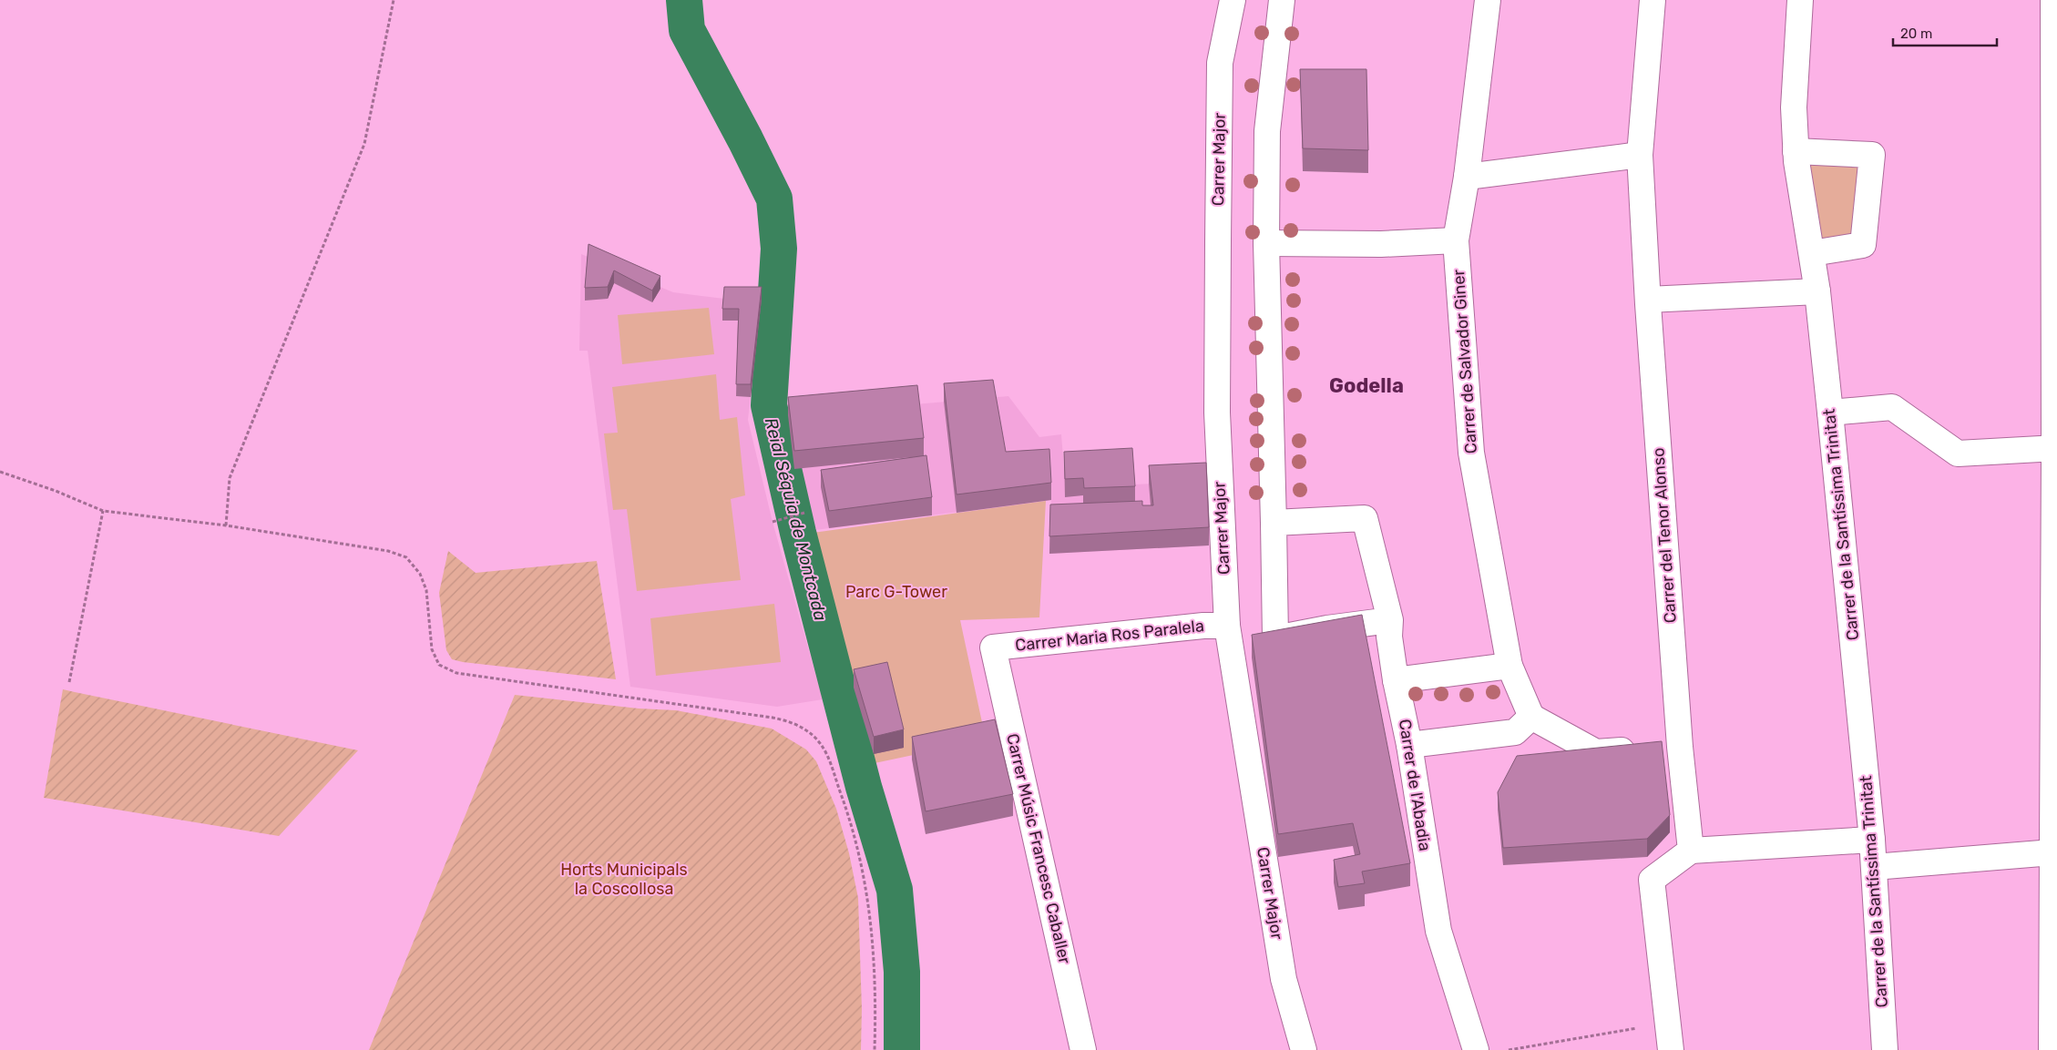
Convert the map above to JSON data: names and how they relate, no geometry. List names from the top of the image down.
{
  "streets": {
    "street": [
      "Carrer Major",
      "Carrer de Salvador Giner",
      "Carrer de la Santíssima Trinitat",
      "Carrer del Tenor Alonso",
      "Carrer Maria Ros Paralela",
      "Carrer de l'Abadia",
      "Carrer Músic Francesc Caballer"
    ]
  },
  "crossings": [
    ["Carrer Major", "Carrer Maria Ros Paralela"],
    ["Carrer Maria Ros Paralela", "Carrer Músic Francesc Caballer"]
  ],
  "districts": ["Godella"],
  "water": ["Reial Séquia de Montcada"],
  "parks": ["Parc G-Tower", "Horts Municipals la Coscollosa"],
  "scale_bar": "20 m"
}
